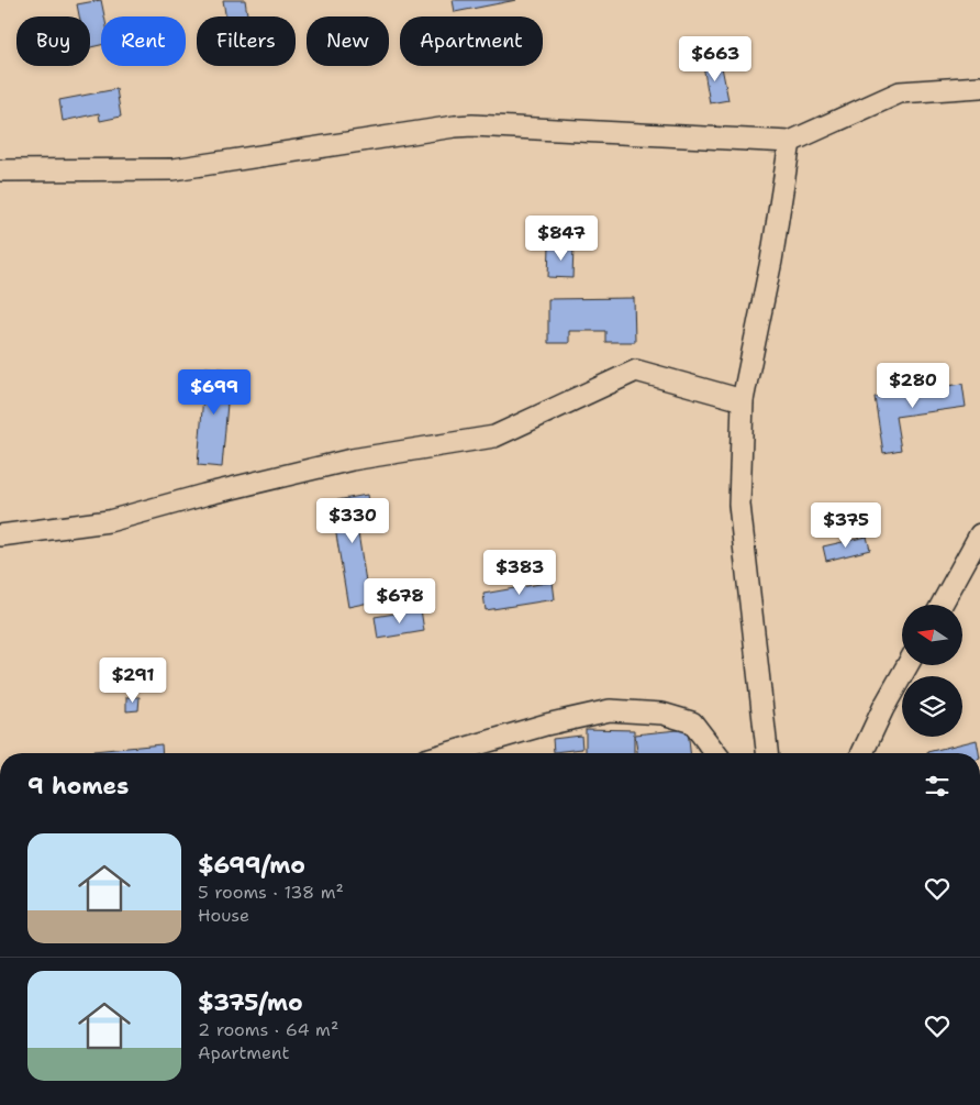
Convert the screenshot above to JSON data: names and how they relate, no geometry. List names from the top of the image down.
{
  "north": "left",
  "page": {
    "chip": [
      "Buy",
      "Rent",
      "Filters",
      "New",
      "Apartment"
    ],
    "price": [
      "$663",
      "$847",
      "$280",
      "$699",
      "$330",
      "$375",
      "$383",
      "$678",
      "$291"
    ],
    "heading": "9 homes",
    "list": [
      {
        "name": "$699/mo",
        "note": "5 rooms · 138 m² · House"
      },
      {
        "name": "$375/mo",
        "note": "2 rooms · 64 m² · Apartment"
      }
    ]
  }
}
